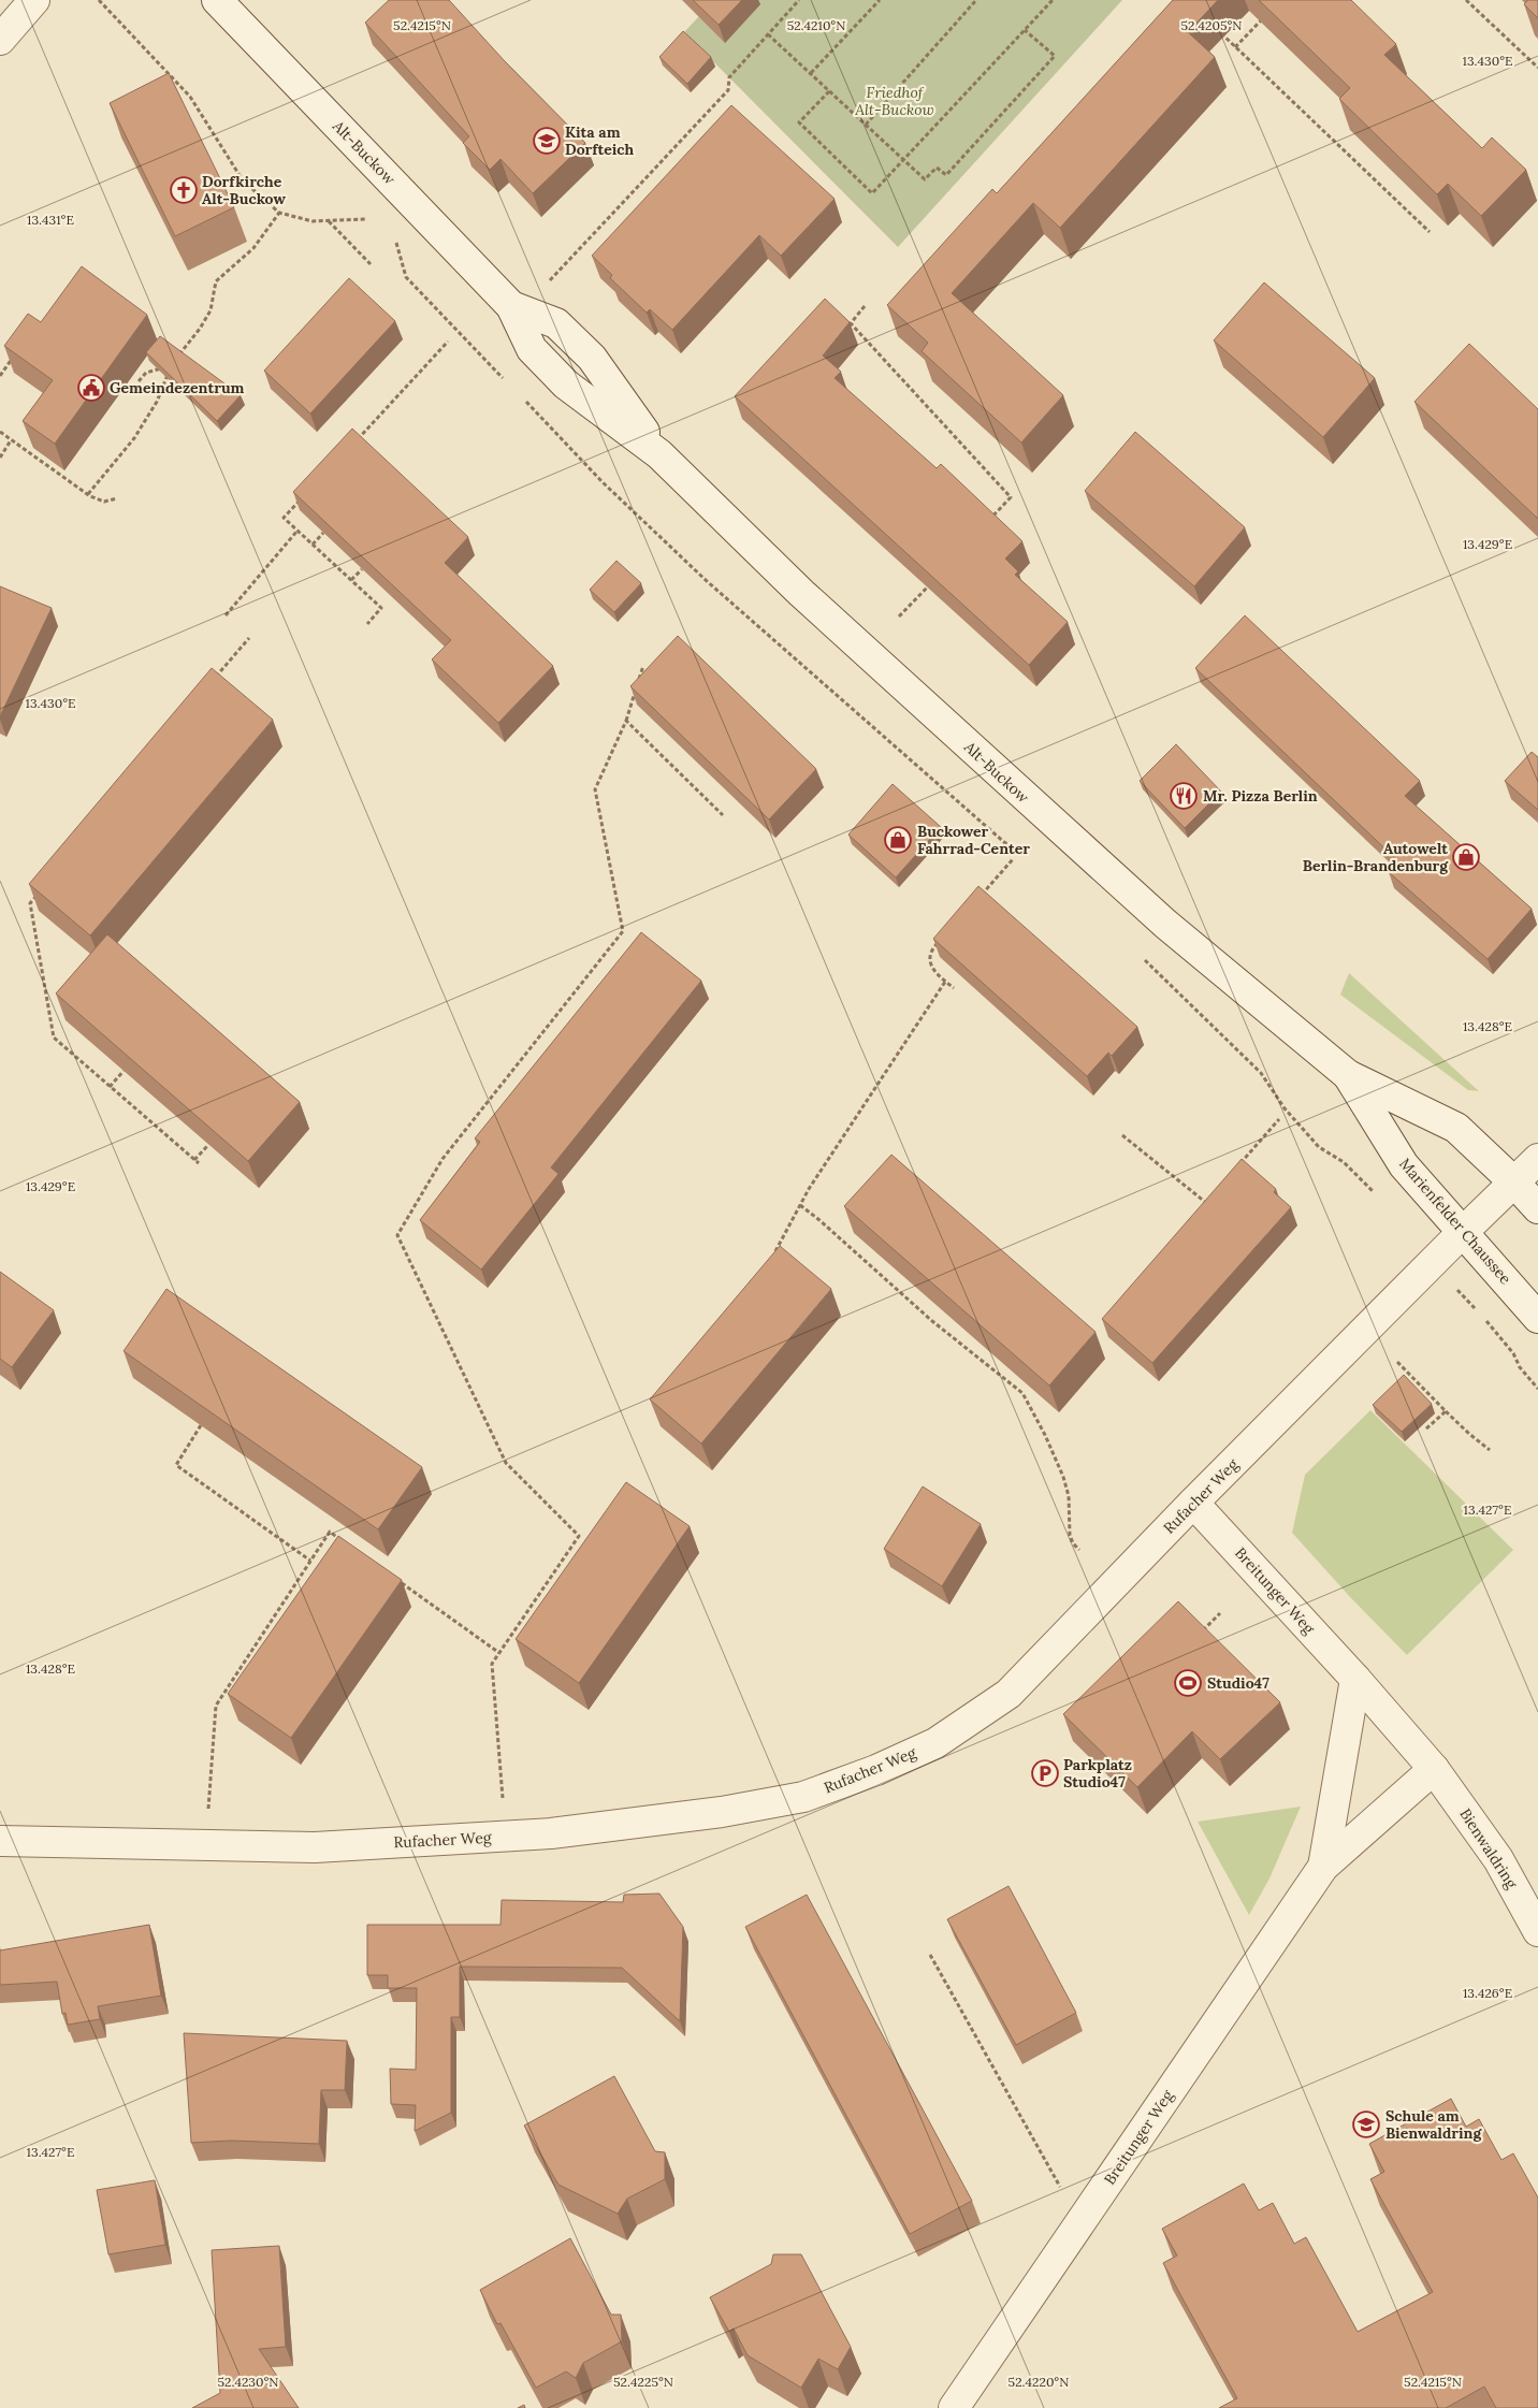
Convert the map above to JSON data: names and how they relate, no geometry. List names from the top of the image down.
{
  "streets": {
    "street": [
      "Alt-Buckow",
      "Marienfelder Chaussee",
      "Rufacher Weg",
      "Breitunger Weg",
      "Bienwaldring"
    ]
  },
  "crossings": [
    ["Alt-Buckow", "Marienfelder Chaussee"],
    ["Marienfelder Chaussee", "Rufacher Weg"],
    ["Rufacher Weg", "Breitunger Weg"],
    ["Breitunger Weg", "Bienwaldring"]
  ],
  "parks": ["Friedhof Alt-Buckow"],
  "places": {
    "school or university": ["Kita am Dorfteich", "Schule am Bienwaldring"],
    "church": ["Dorfkirche Alt-Buckow"],
    "public building": ["Gemeindezentrum"],
    "restaurant": ["Mr. Pizza Berlin"],
    "shop": ["Buckower Fahrrad-Center", "Autowelt Berlin-Brandenburg"],
    "sports": ["Studio47"],
    "parking": ["Parkplatz Studio47"]
  },
  "coordinates": [
    "52.4215°N",
    "52.4210°N",
    "52.4205°N",
    "13.430°E",
    "13.431°E",
    "13.429°E",
    "13.428°E",
    "13.427°E",
    "13.426°E",
    "52.4230°N",
    "52.4225°N",
    "52.4220°N"
  ]
}
